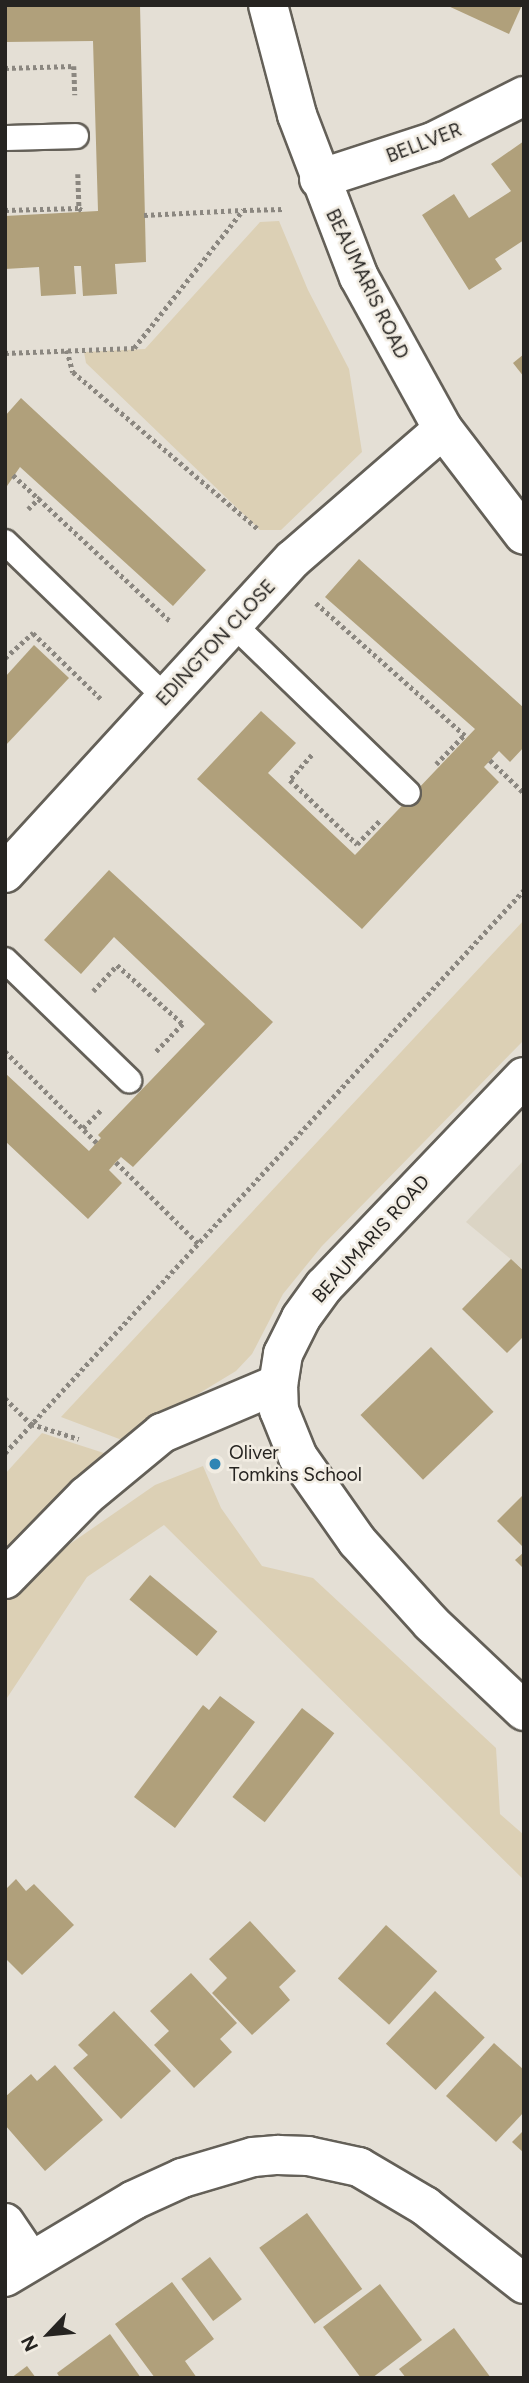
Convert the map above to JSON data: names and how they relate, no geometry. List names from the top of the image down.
{
  "streets": {
    "street": ["BELLVER", "BEAUMARIS ROAD", "EDINGTON CLOSE"]
  },
  "crossings": [
    ["BELLVER", "BEAUMARIS ROAD"],
    ["BEAUMARIS ROAD", "EDINGTON CLOSE"]
  ],
  "places": ["Oliver Tomkins School"],
  "north": "bottom left"
}
